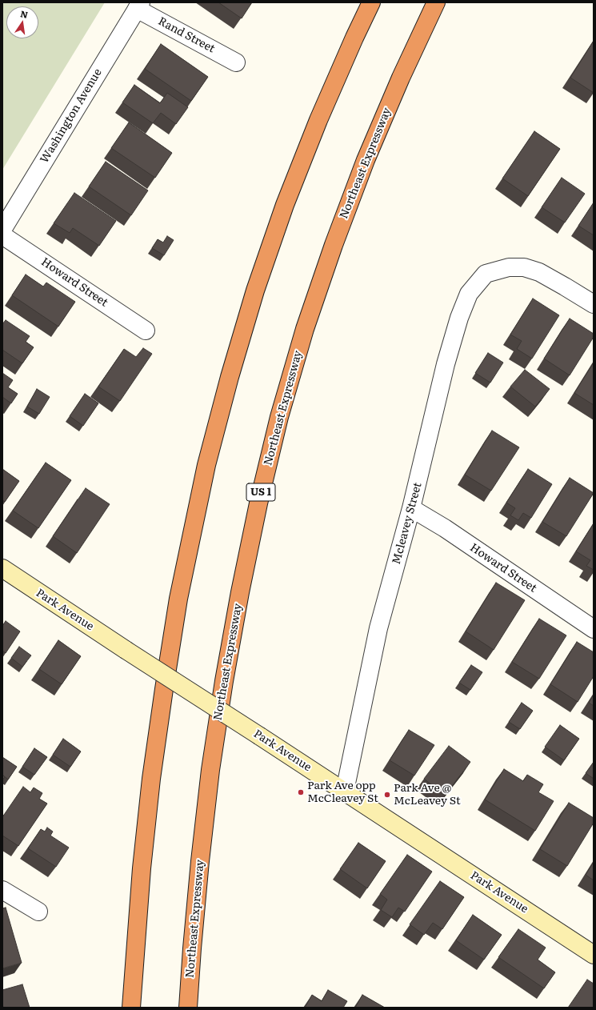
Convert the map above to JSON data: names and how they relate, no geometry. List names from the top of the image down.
{
  "streets": {
    "highway": ["Northeast Expressway", "US 1"],
    "main road": ["Park Avenue"],
    "street": [
      "Rand Street",
      "Washington Avenue",
      "Howard Street",
      "Mcleavey Street"
    ]
  },
  "crossings": [
    ["Rand Street", "Washington Avenue"],
    ["Howard Street", "Mcleavey Street"],
    ["Mcleavey Street", "Park Avenue"]
  ],
  "places": ["Park Ave opp McCleavey St", "Park Ave @ McLeavey St"],
  "north": "top"
}
